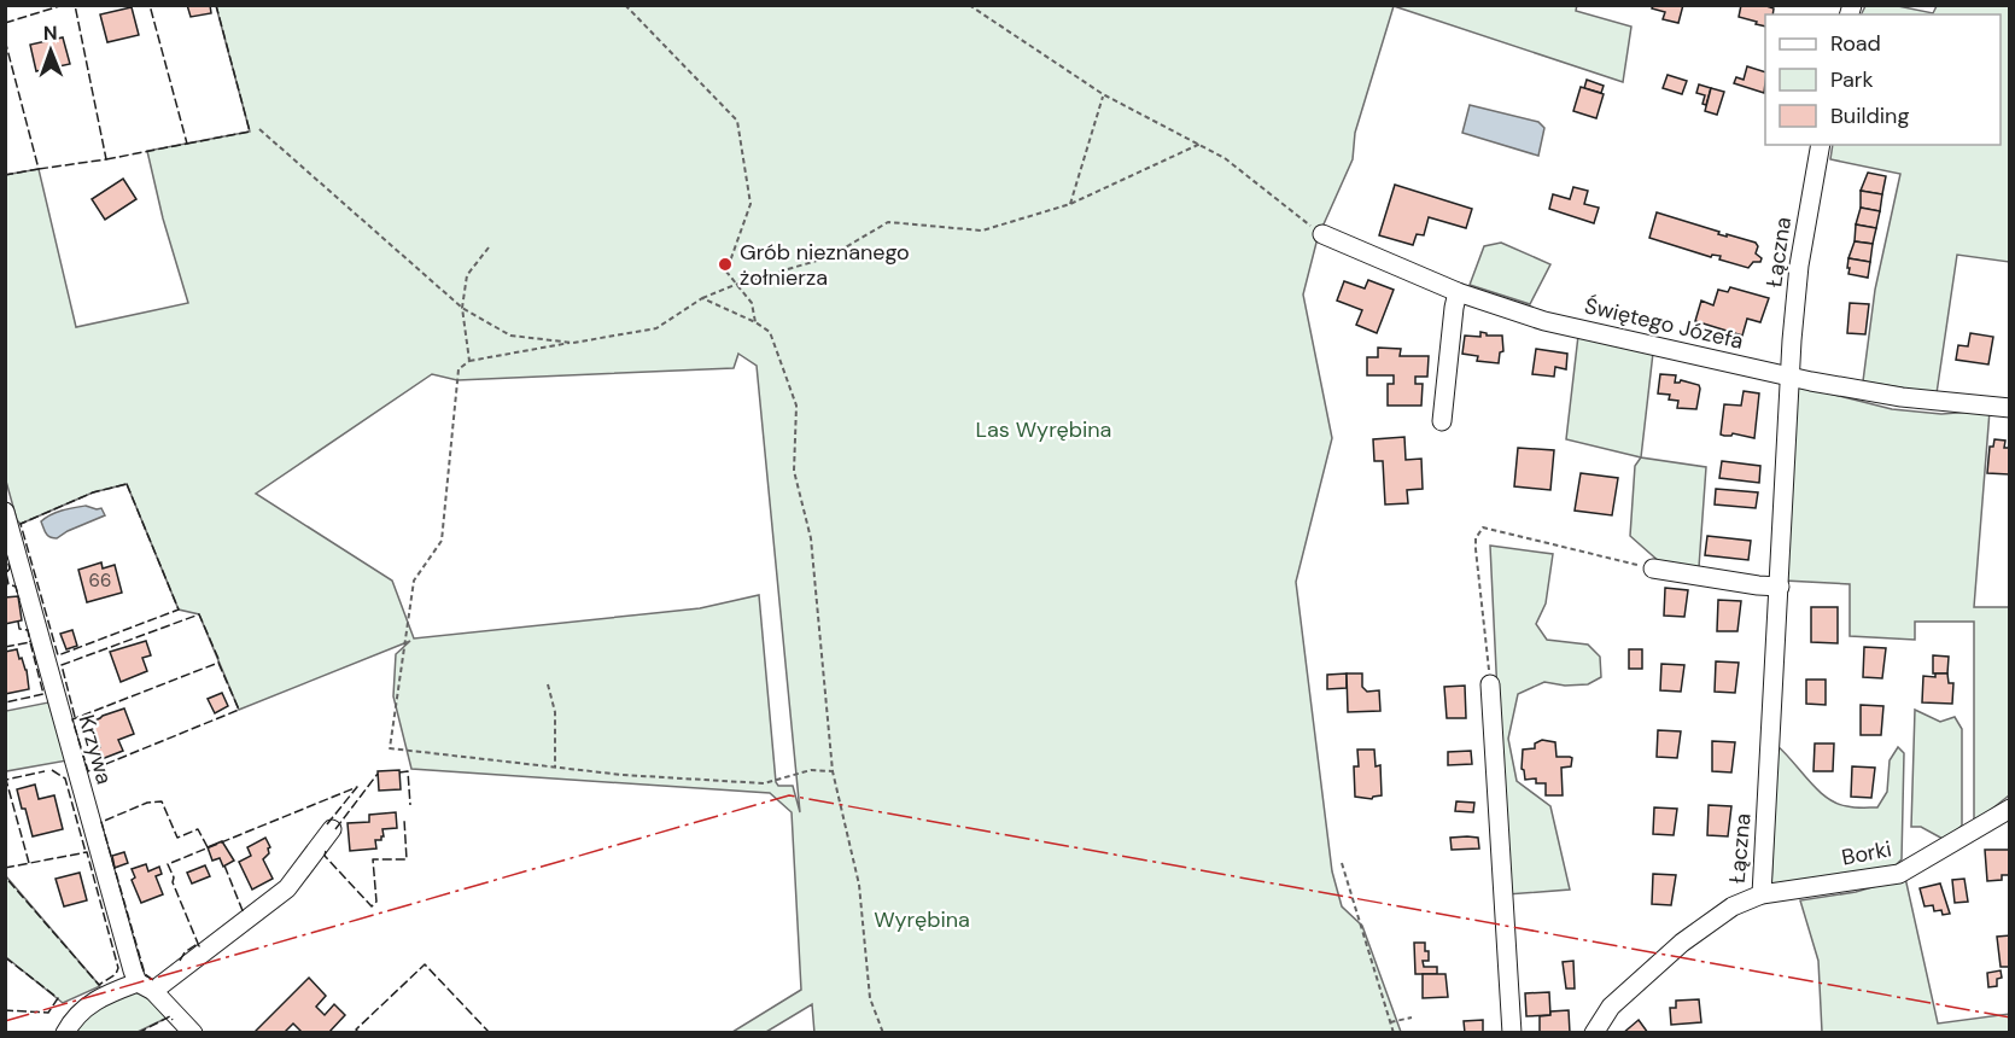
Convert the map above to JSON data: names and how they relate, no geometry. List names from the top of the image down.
{
  "streets": {
    "street": [
      "Łączna",
      "Świętego Józefa",
      "Krzywa",
      "Borki"
    ]
  },
  "crossings": [
    ["Łączna", "Świętego Józefa"],
    ["Łączna", "Borki"]
  ],
  "parks": ["Las Wyrębina", "Wyrębina"],
  "places": ["Grób nieznanego żołnierza"],
  "house_numbers": ["66"],
  "legend": ["Road", "Park", "Building"],
  "north": "top"
}
